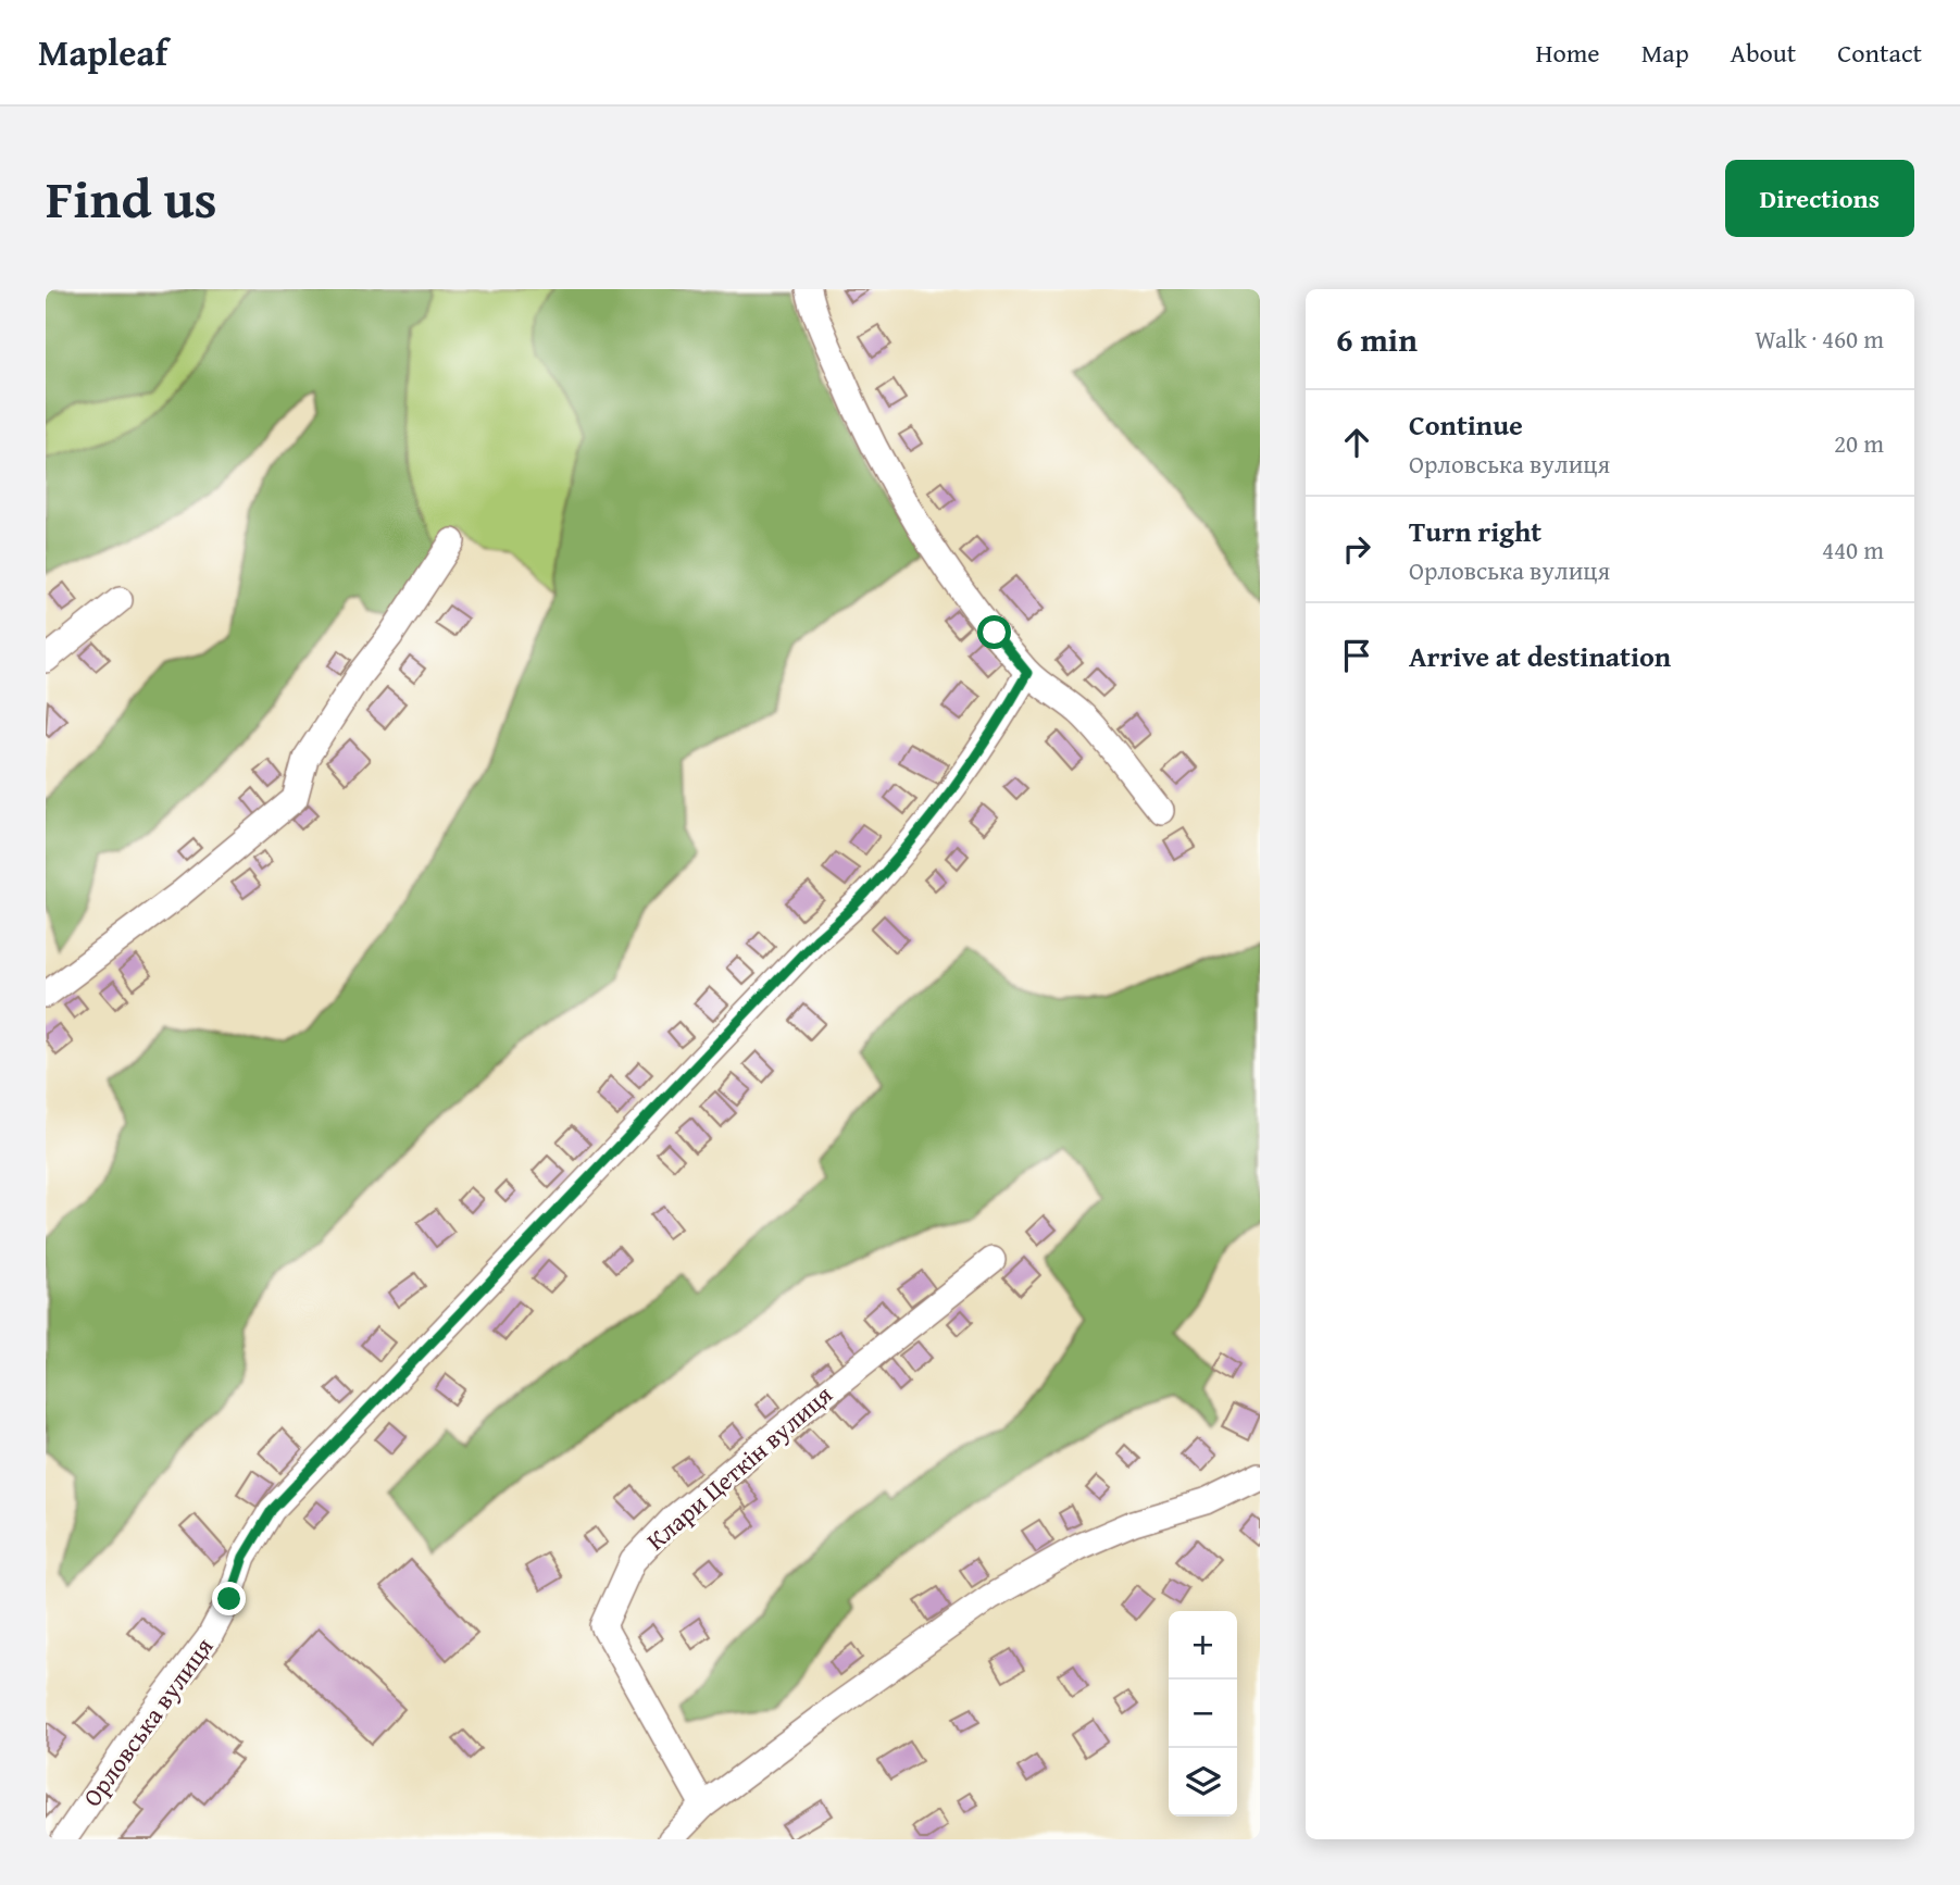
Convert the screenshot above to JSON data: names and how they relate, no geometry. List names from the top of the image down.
{
  "streets": {
    "street": ["Клари Цеткін вулиця", "Орловська вулиця"]
  },
  "page": {
    "header": "Mapleaf",
    "nav": [
      "Home",
      "Map",
      "About",
      "Contact"
    ],
    "title": "Find us",
    "buttons": "Directions",
    "heading": ["6 min", "Walk · 460 m"],
    "list": [
      ["Continue", "Орловська вулиця", "20 m"],
      ["Turn right", "Орловська вулиця", "440 m"],
      "Arrive at destination"
    ],
    "map_buttons": ["+", "−"]
  }
}
